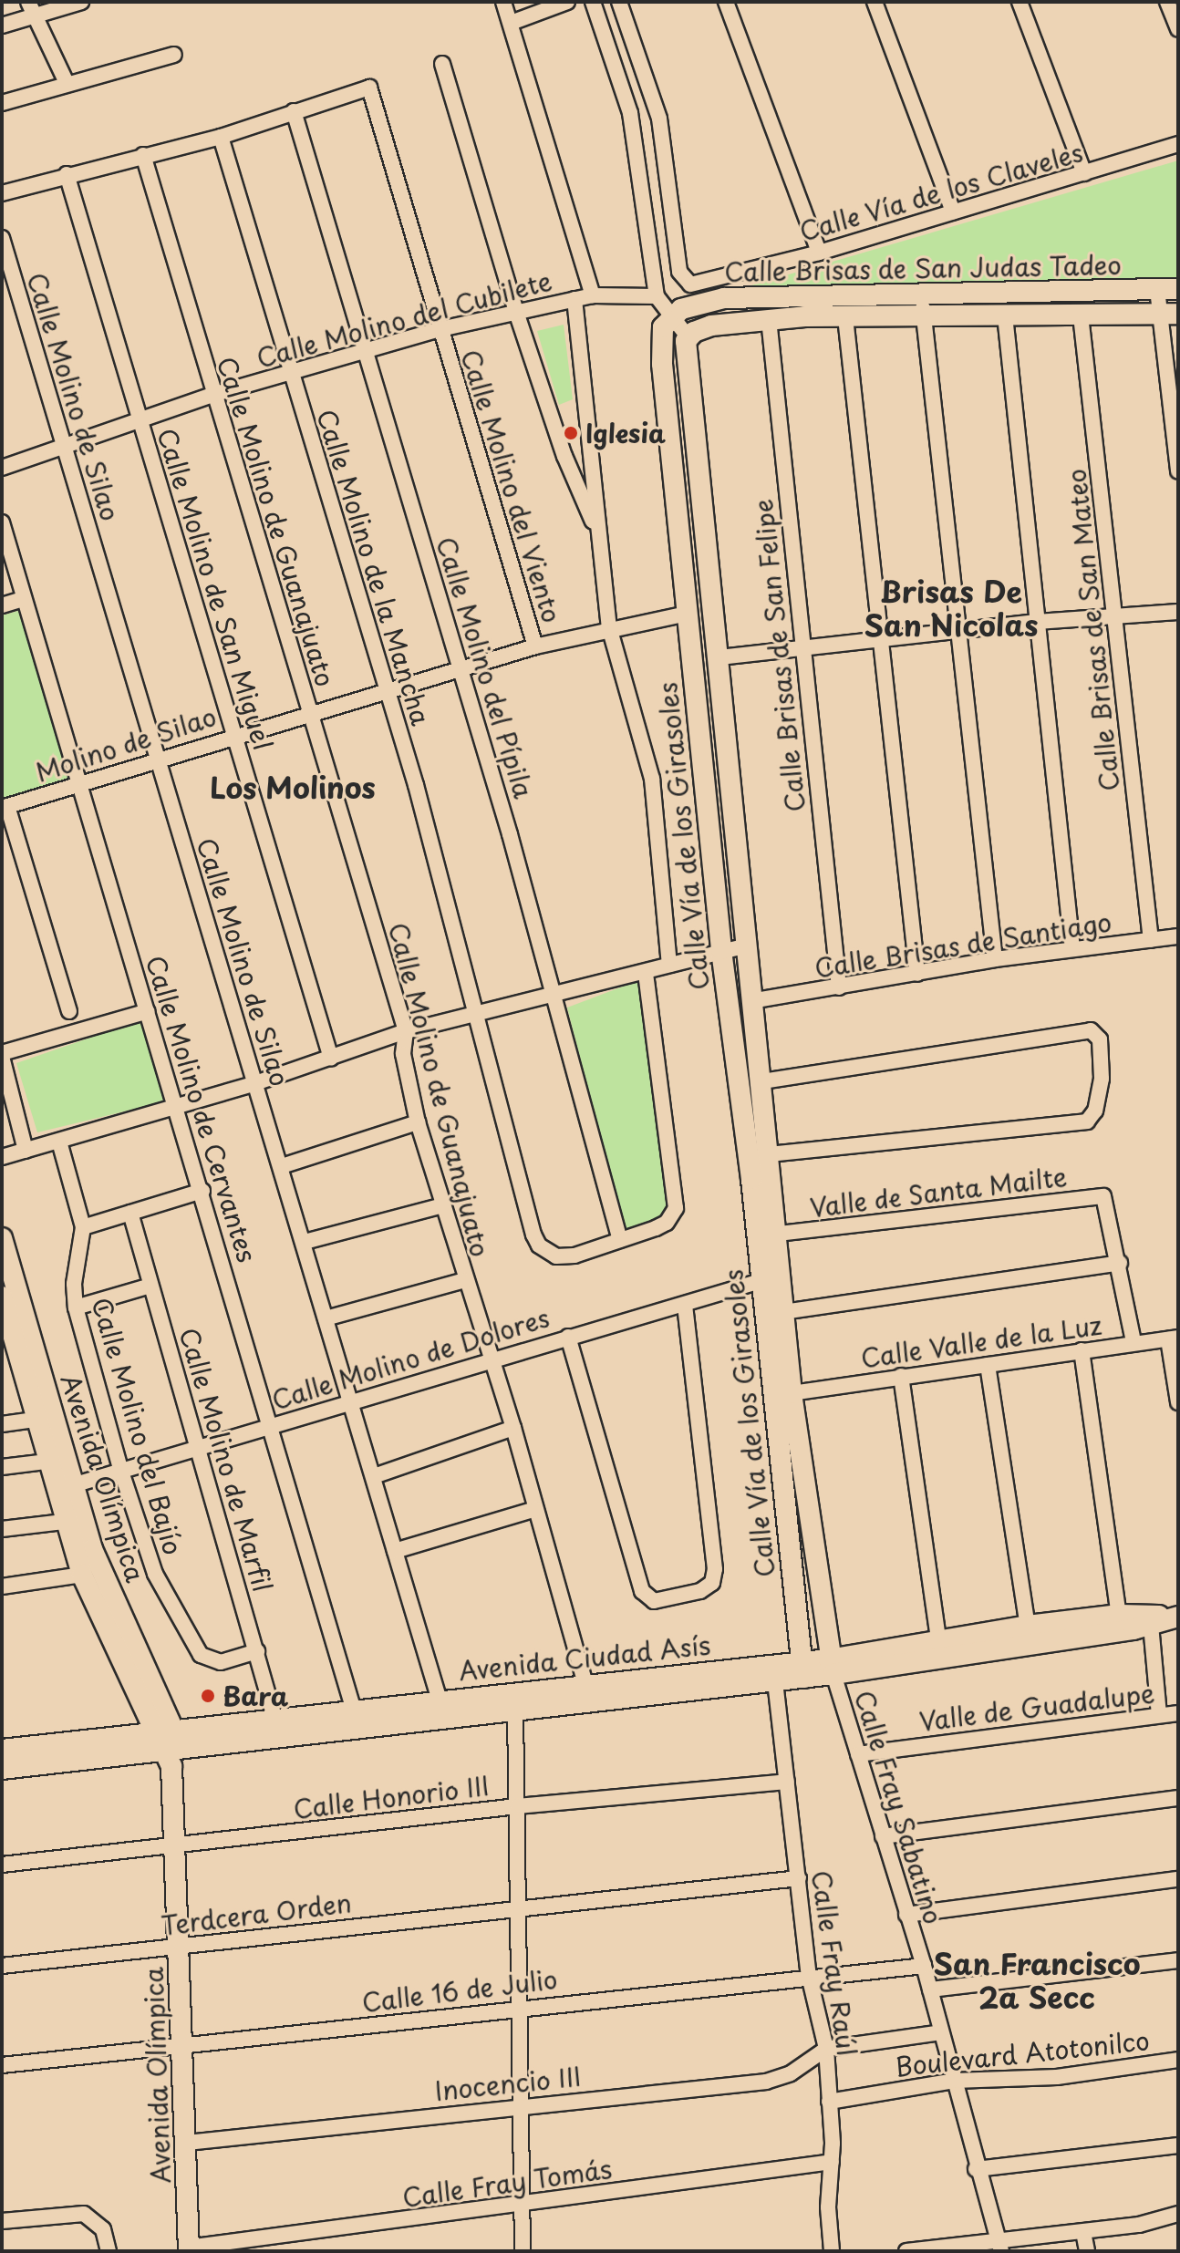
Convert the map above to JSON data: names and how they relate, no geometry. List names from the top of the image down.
{
  "streets": {
    "street": [
      "Calle Vía de los Claveles",
      "Calle Brisas de San Judas Tadeo",
      "Calle Molino del Cubilete",
      "Calle Molino de Silao",
      "Calle Molino del Viento",
      "Calle Molino de Guanajuato",
      "Calle Molino de la Mancha",
      "Calle Molino de San Miguel",
      "Calle Brisas de San Mateo",
      "Calle Brisas de San Felipe",
      "Calle Molino del Pípila",
      "Molino de Silao",
      "Calle Vía de los Girasoles",
      "Calle Brisas de Santiago",
      "Calle Molino de Cervantes",
      "Valle de Santa Mailte",
      "Calle Valle de la Luz",
      "Calle Molino de Dolores",
      "Calle Molino del Bajío",
      "Calle Molino de Marfil",
      "Avenida Olímpica",
      "Avenida Ciudad Asís",
      "Valle de Guadalupe",
      "Calle Honorio III",
      "Calle Fray Sabatino",
      "Terdcera Orden",
      "Calle Fray Raúl",
      "Calle 16 de Julio",
      "Boulevard Atotonilco",
      "Inocencio III",
      "Calle Fray Tomás"
    ]
  },
  "crossings": [
    ["Calle Brisas de San Judas Tadeo", "Calle Brisas de San Mateo"],
    ["Calle Brisas de San Judas Tadeo", "Calle Brisas de San Felipe"],
    ["Calle Brisas de San Judas Tadeo", "Calle Vía de los Girasoles"],
    ["Calle Molino del Cubilete", "Calle Molino de Silao"],
    ["Calle Molino del Cubilete", "Calle Molino del Viento"],
    ["Calle Molino del Cubilete", "Calle Molino de Guanajuato"],
    ["Calle Molino del Cubilete", "Calle Molino de la Mancha"],
    ["Calle Molino del Cubilete", "Calle Molino de San Miguel"],
    ["Calle Molino del Cubilete", "Calle Molino del Pípila"],
    ["Calle Molino de Silao", "Molino de Silao"],
    ["Calle Molino de Silao", "Calle Molino de Dolores"],
    ["Calle Molino de Silao", "Avenida Ciudad Asís"],
    ["Calle Molino del Viento", "Calle Molino del Pípila"],
    ["Calle Molino del Viento", "Molino de Silao"],
    ["Calle Molino de Guanajuato", "Molino de Silao"],
    ["Calle Molino de Guanajuato", "Calle Molino de Dolores"],
    ["Calle Molino de Guanajuato", "Avenida Ciudad Asís"],
    ["Calle Molino de la Mancha", "Calle Molino del Pípila"],
    ["Calle Molino de la Mancha", "Molino de Silao"],
    ["Calle Molino de San Miguel", "Molino de Silao"],
    ["Calle Brisas de San Mateo", "Calle Brisas de Santiago"],
    ["Calle Brisas de San Felipe", "Calle Brisas de Santiago"],
    ["Calle Molino del Pípila", "Molino de Silao"],
    ["Molino de Silao", "Calle Vía de los Girasoles"],
    ["Molino de Silao", "Calle Molino de Cervantes"],
    ["Calle Vía de los Girasoles", "Calle Brisas de Santiago"],
    ["Calle Vía de los Girasoles", "Valle de Santa Mailte"],
    ["Calle Vía de los Girasoles", "Calle Valle de la Luz"],
    ["Calle Vía de los Girasoles", "Calle Molino de Dolores"],
    ["Calle Vía de los Girasoles", "Avenida Ciudad Asís"],
    ["Calle Vía de los Girasoles", "Calle Fray Sabatino"],
    ["Calle Molino de Cervantes", "Calle Molino de Dolores"],
    ["Calle Molino de Cervantes", "Avenida Ciudad Asís"],
    ["Calle Molino de Dolores", "Calle Molino del Bajío"],
    ["Calle Molino de Dolores", "Calle Molino de Marfil"],
    ["Calle Molino de Dolores", "Avenida Olímpica"],
    ["Calle Molino del Bajío", "Calle Molino de Marfil"],
    ["Calle Molino de Marfil", "Avenida Ciudad Asís"],
    ["Avenida Olímpica", "Avenida Ciudad Asís"],
    ["Avenida Olímpica", "Calle Honorio III"],
    ["Avenida Olímpica", "Terdcera Orden"],
    ["Avenida Olímpica", "Calle 16 de Julio"],
    ["Avenida Olímpica", "Inocencio III"],
    ["Avenida Olímpica", "Calle Fray Tomás"],
    ["Avenida Ciudad Asís", "Calle Fray Sabatino"],
    ["Avenida Ciudad Asís", "Calle Fray Raúl"],
    ["Valle de Guadalupe", "Calle Fray Sabatino"],
    ["Calle Honorio III", "Calle Fray Raúl"],
    ["Calle Fray Sabatino", "Calle 16 de Julio"],
    ["Calle Fray Sabatino", "Boulevard Atotonilco"],
    ["Terdcera Orden", "Calle Fray Raúl"],
    ["Calle Fray Raúl", "Calle 16 de Julio"],
    ["Calle Fray Raúl", "Boulevard Atotonilco"],
    ["Calle Fray Raúl", "Inocencio III"],
    ["Calle Fray Raúl", "Calle Fray Tomás"],
    ["Boulevard Atotonilco", "Inocencio III"]
  ],
  "districts": ["Brisas De San Nicolas", "Los Molinos", "San Francisco 2a Secc"],
  "places": ["Iglesia", "Bara"]
}
